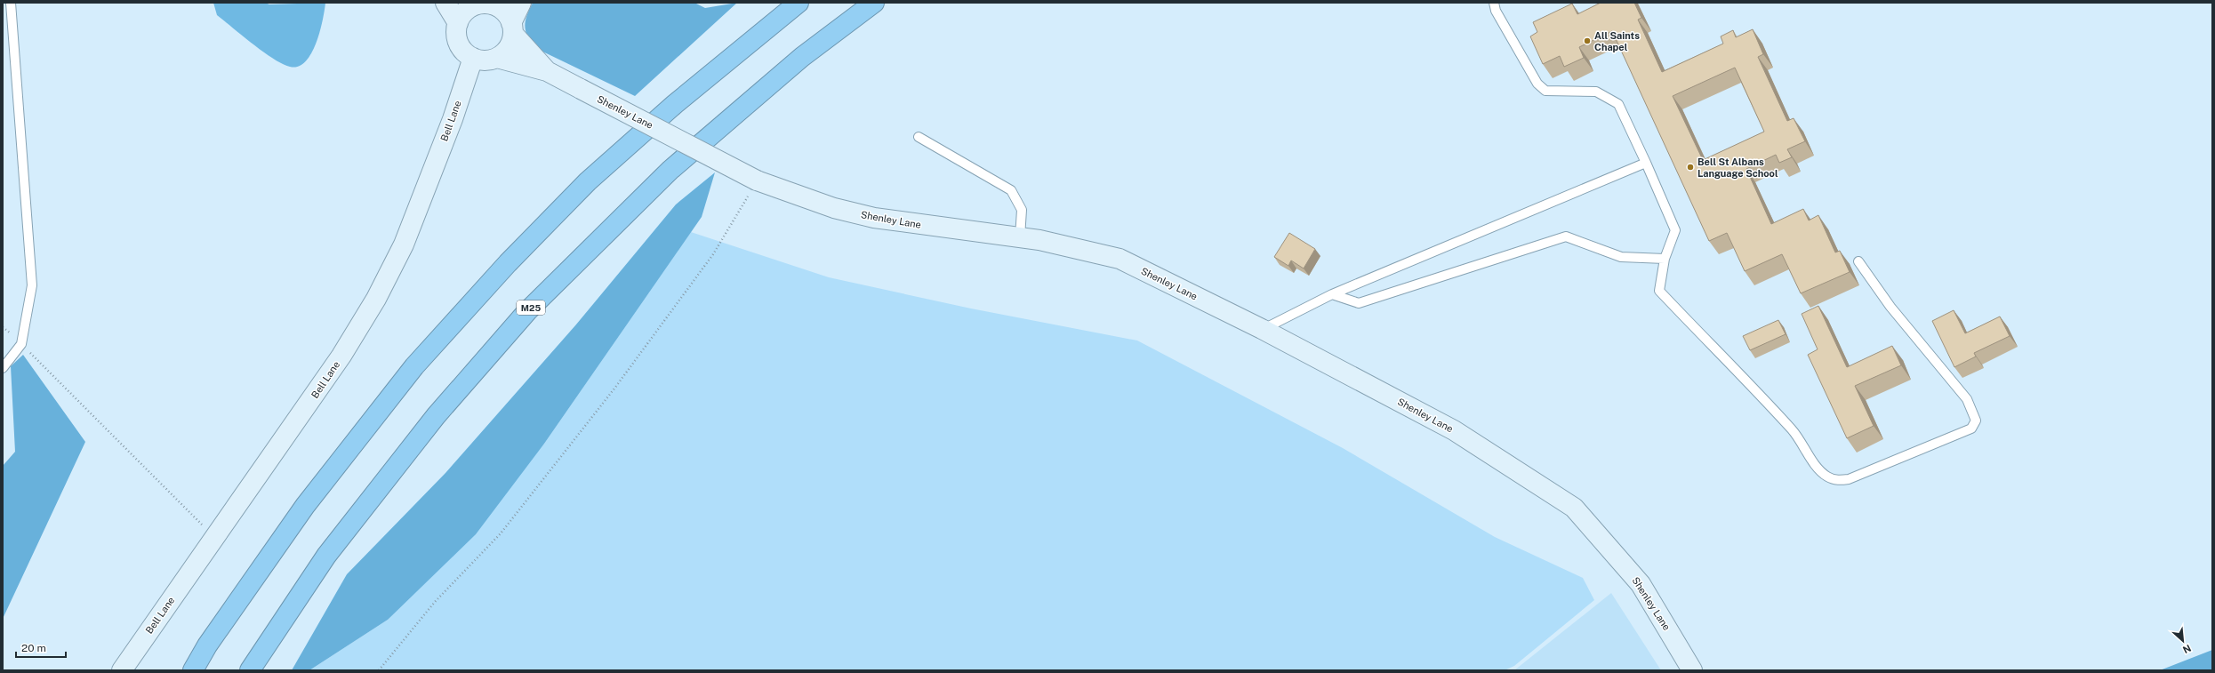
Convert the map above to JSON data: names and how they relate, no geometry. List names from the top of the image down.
{
  "streets": {
    "highway": ["M25"],
    "main road": ["Shenley Lane", "Bell Lane"]
  },
  "crossings": [
    ["Shenley Lane", "Bell Lane"]
  ],
  "places": ["All Saints Chapel", "Bell St Albans Language School"],
  "scale_bar": "20 m",
  "north": "bottom right"
}
